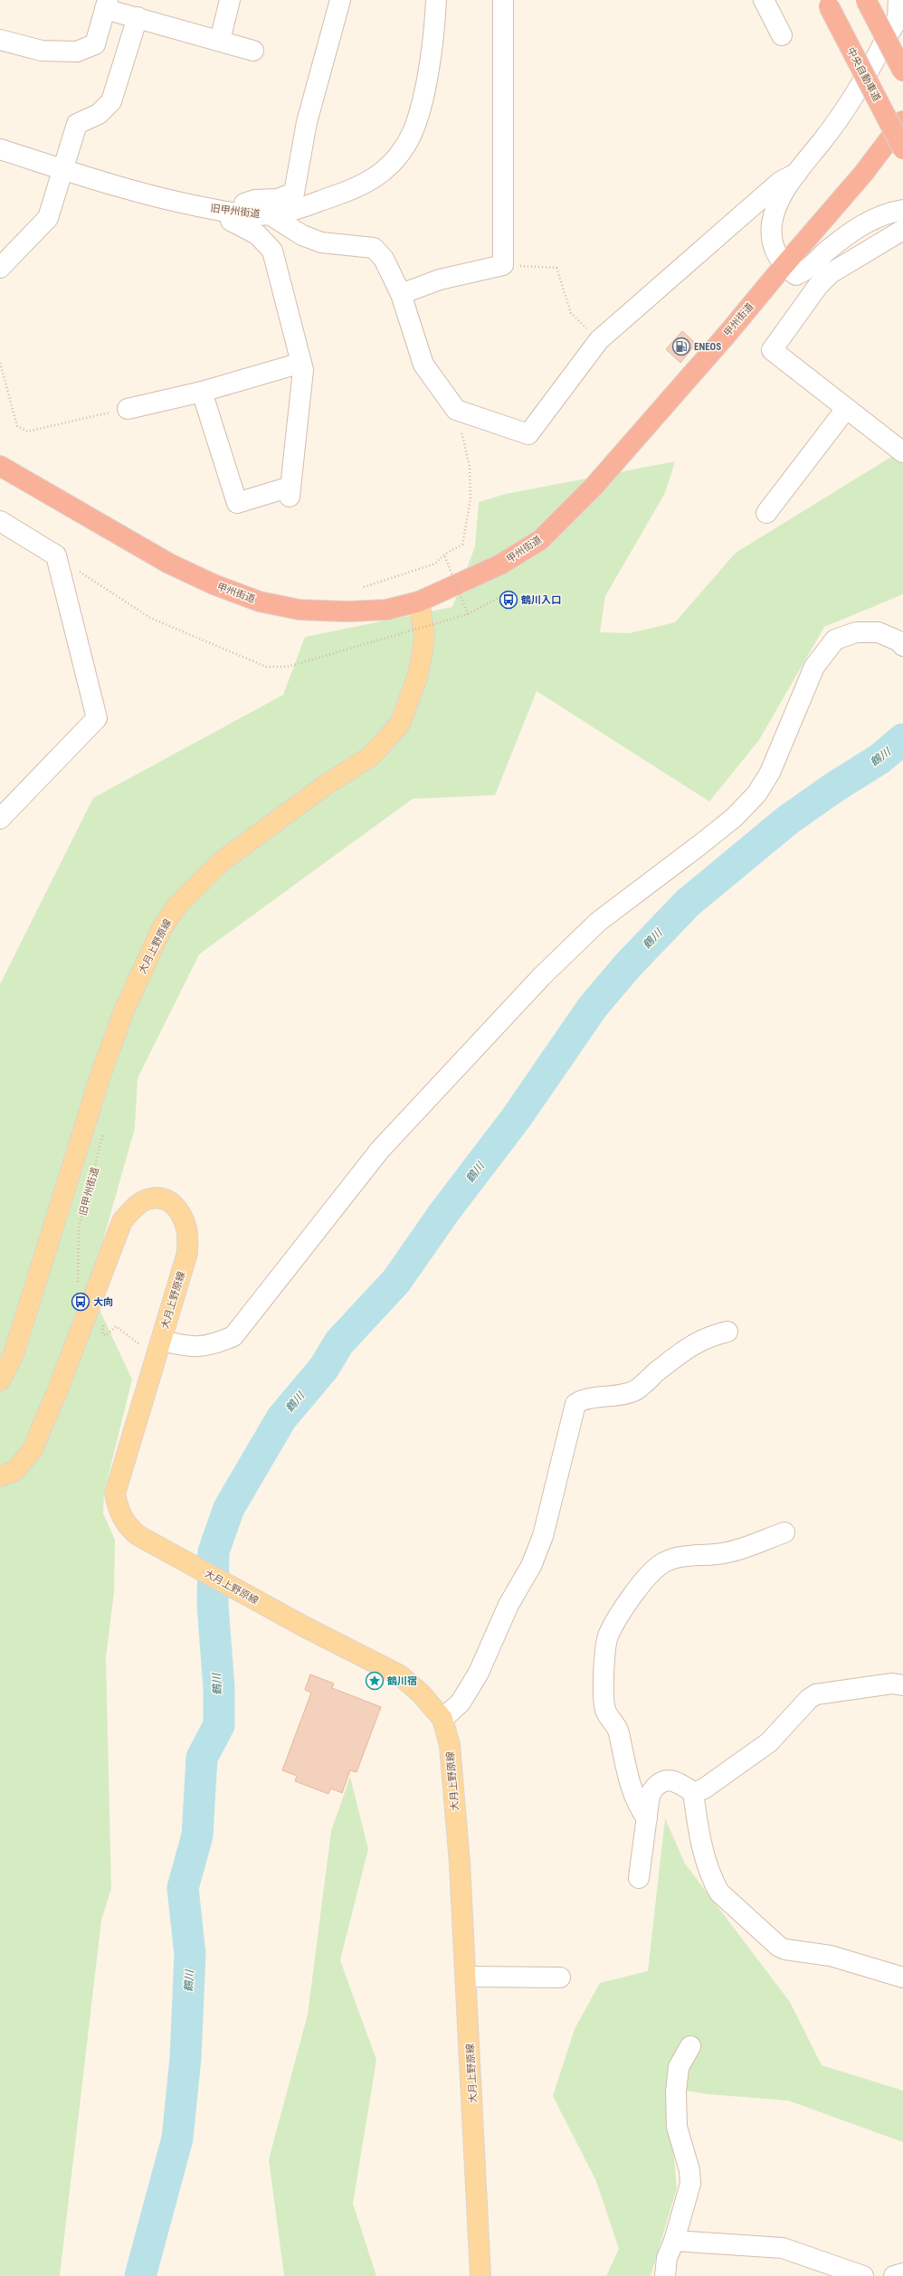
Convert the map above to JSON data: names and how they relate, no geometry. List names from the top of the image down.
{
  "streets": {
    "highway": ["中央自動車道", "甲州街道"],
    "main road": ["大月上野原線"],
    "street": ["旧甲州街道"]
  },
  "crossings": [
    ["甲州街道", "大月上野原線"]
  ],
  "water": ["鶴川"],
  "places": {
    "fuel station": ["ENEOS"],
    "bus stop": ["鶴川入口", "大向"],
    "place": ["鶴川宿"]
  }
}
